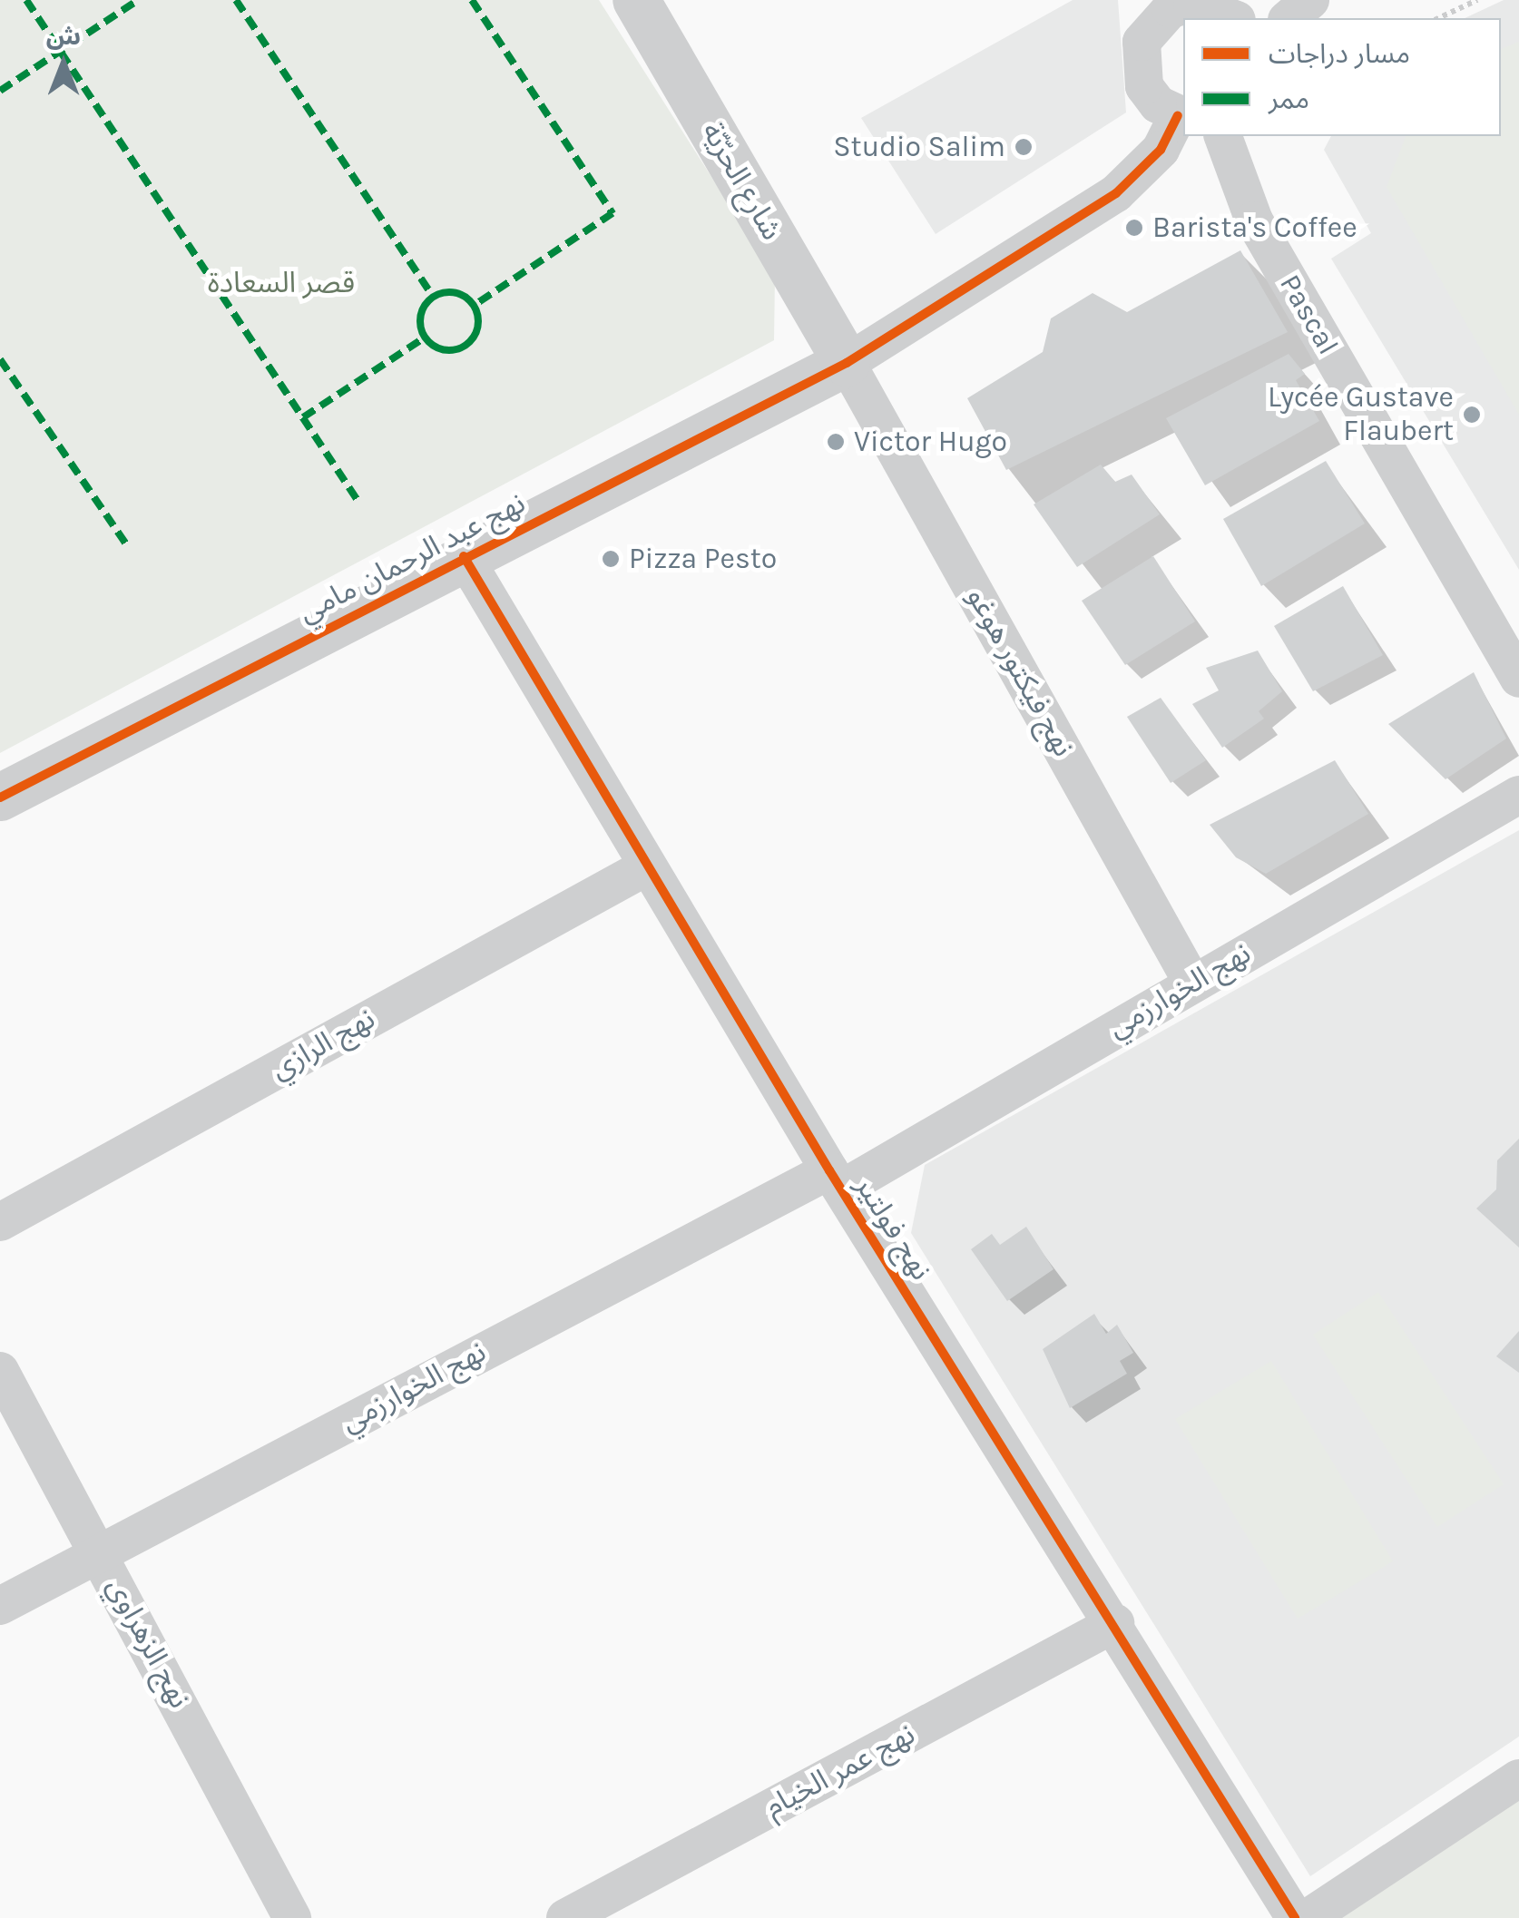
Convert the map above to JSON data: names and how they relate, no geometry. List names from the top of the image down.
{
  "streets": {
    "street": [
      "شارع الحرّيّة",
      "Pascal",
      "نهج عبد الرحمان مامي",
      "نهج فيكتور هوغو",
      "نهج الخوارزمي",
      "نهج الرازي",
      "نهج فولتير",
      "نهج الزهراوي",
      "نهج عمر الخيام"
    ]
  },
  "crossings": [
    ["شارع الحرّيّة", "نهج عبد الرحمان مامي"],
    ["شارع الحرّيّة", "نهج فيكتور هوغو"],
    ["نهج عبد الرحمان مامي", "نهج فيكتور هوغو"],
    ["نهج عبد الرحمان مامي", "نهج فولتير"],
    ["نهج فيكتور هوغو", "نهج الخوارزمي"],
    ["نهج الخوارزمي", "نهج فولتير"],
    ["نهج الخوارزمي", "نهج الزهراوي"],
    ["نهج الرازي", "نهج فولتير"],
    ["نهج فولتير", "نهج عمر الخيام"]
  ],
  "parks": ["قصر السعادة"],
  "places": [
    "Studio Salim",
    "Barista's Coffee",
    "Lycée Gustave Flaubert",
    "Victor Hugo",
    "Pizza Pesto"
  ],
  "legend": ["مسار دراجات", "ممر"],
  "north": "top"
}
